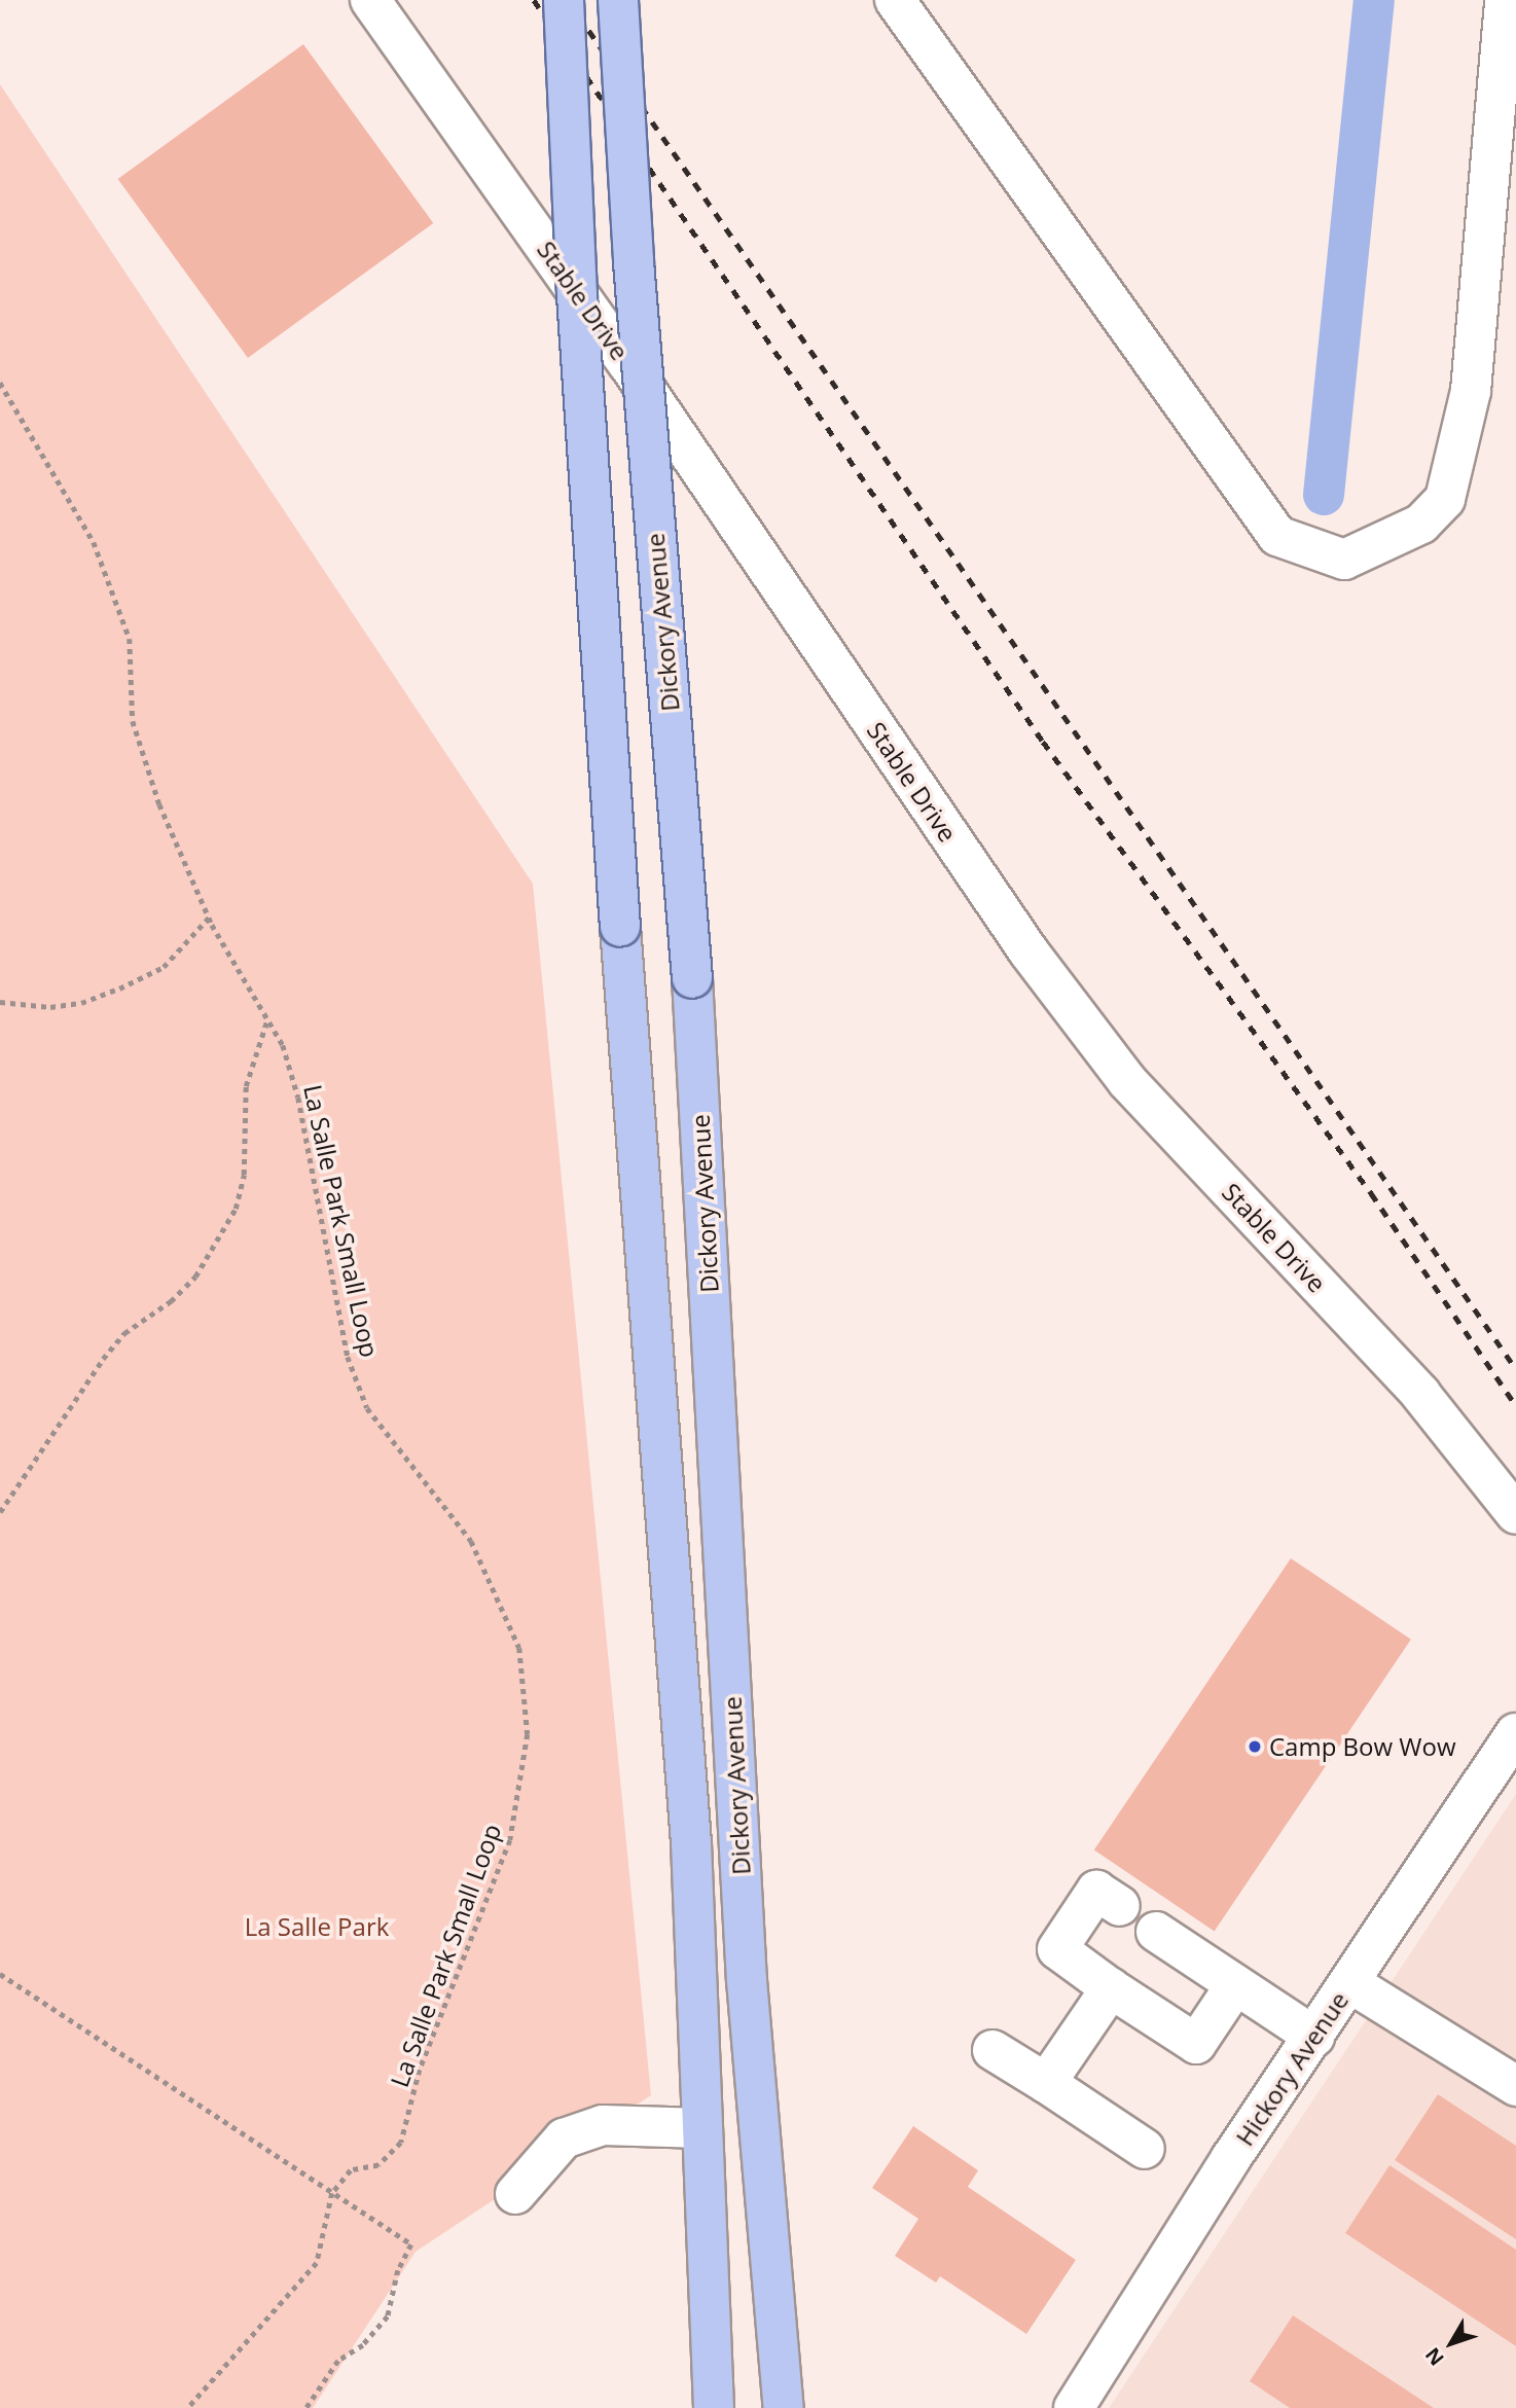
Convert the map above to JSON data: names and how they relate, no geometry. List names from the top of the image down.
{
  "streets": {
    "main road": ["Dickory Avenue"],
    "street": ["Stable Drive", "Hickory Avenue"],
    "path": ["La Salle Park Small Loop"]
  },
  "parks": ["La Salle Park"],
  "places": ["Camp Bow Wow"],
  "north": "bottom left"
}
